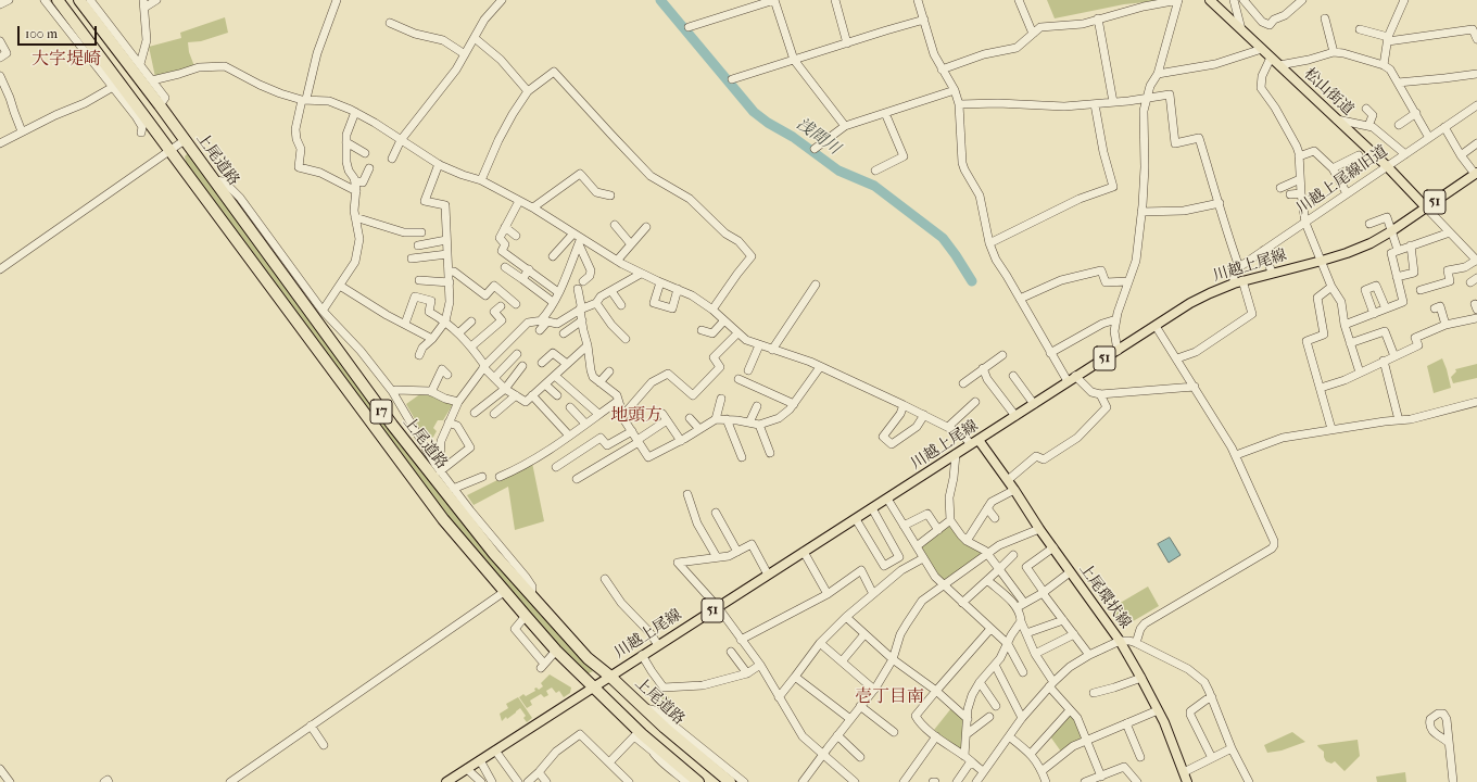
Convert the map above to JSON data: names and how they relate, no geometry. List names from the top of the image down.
{
  "streets": {
    "highway": ["上尾道路", "17"],
    "main road": [
      "松山街道",
      "51",
      "川越上尾線",
      "上尾環状線"
    ],
    "street": ["川越上尾線旧道"]
  },
  "crossings": [
    ["松山街道", "川越上尾線旧道"],
    ["松山街道", "川越上尾線"],
    ["上尾道路", "川越上尾線"],
    ["川越上尾線", "上尾環状線"]
  ],
  "districts": ["大字堤崎", "地頭方", "壱丁目南"],
  "water": ["浅間川"],
  "scale_bar": "100 m"
}
